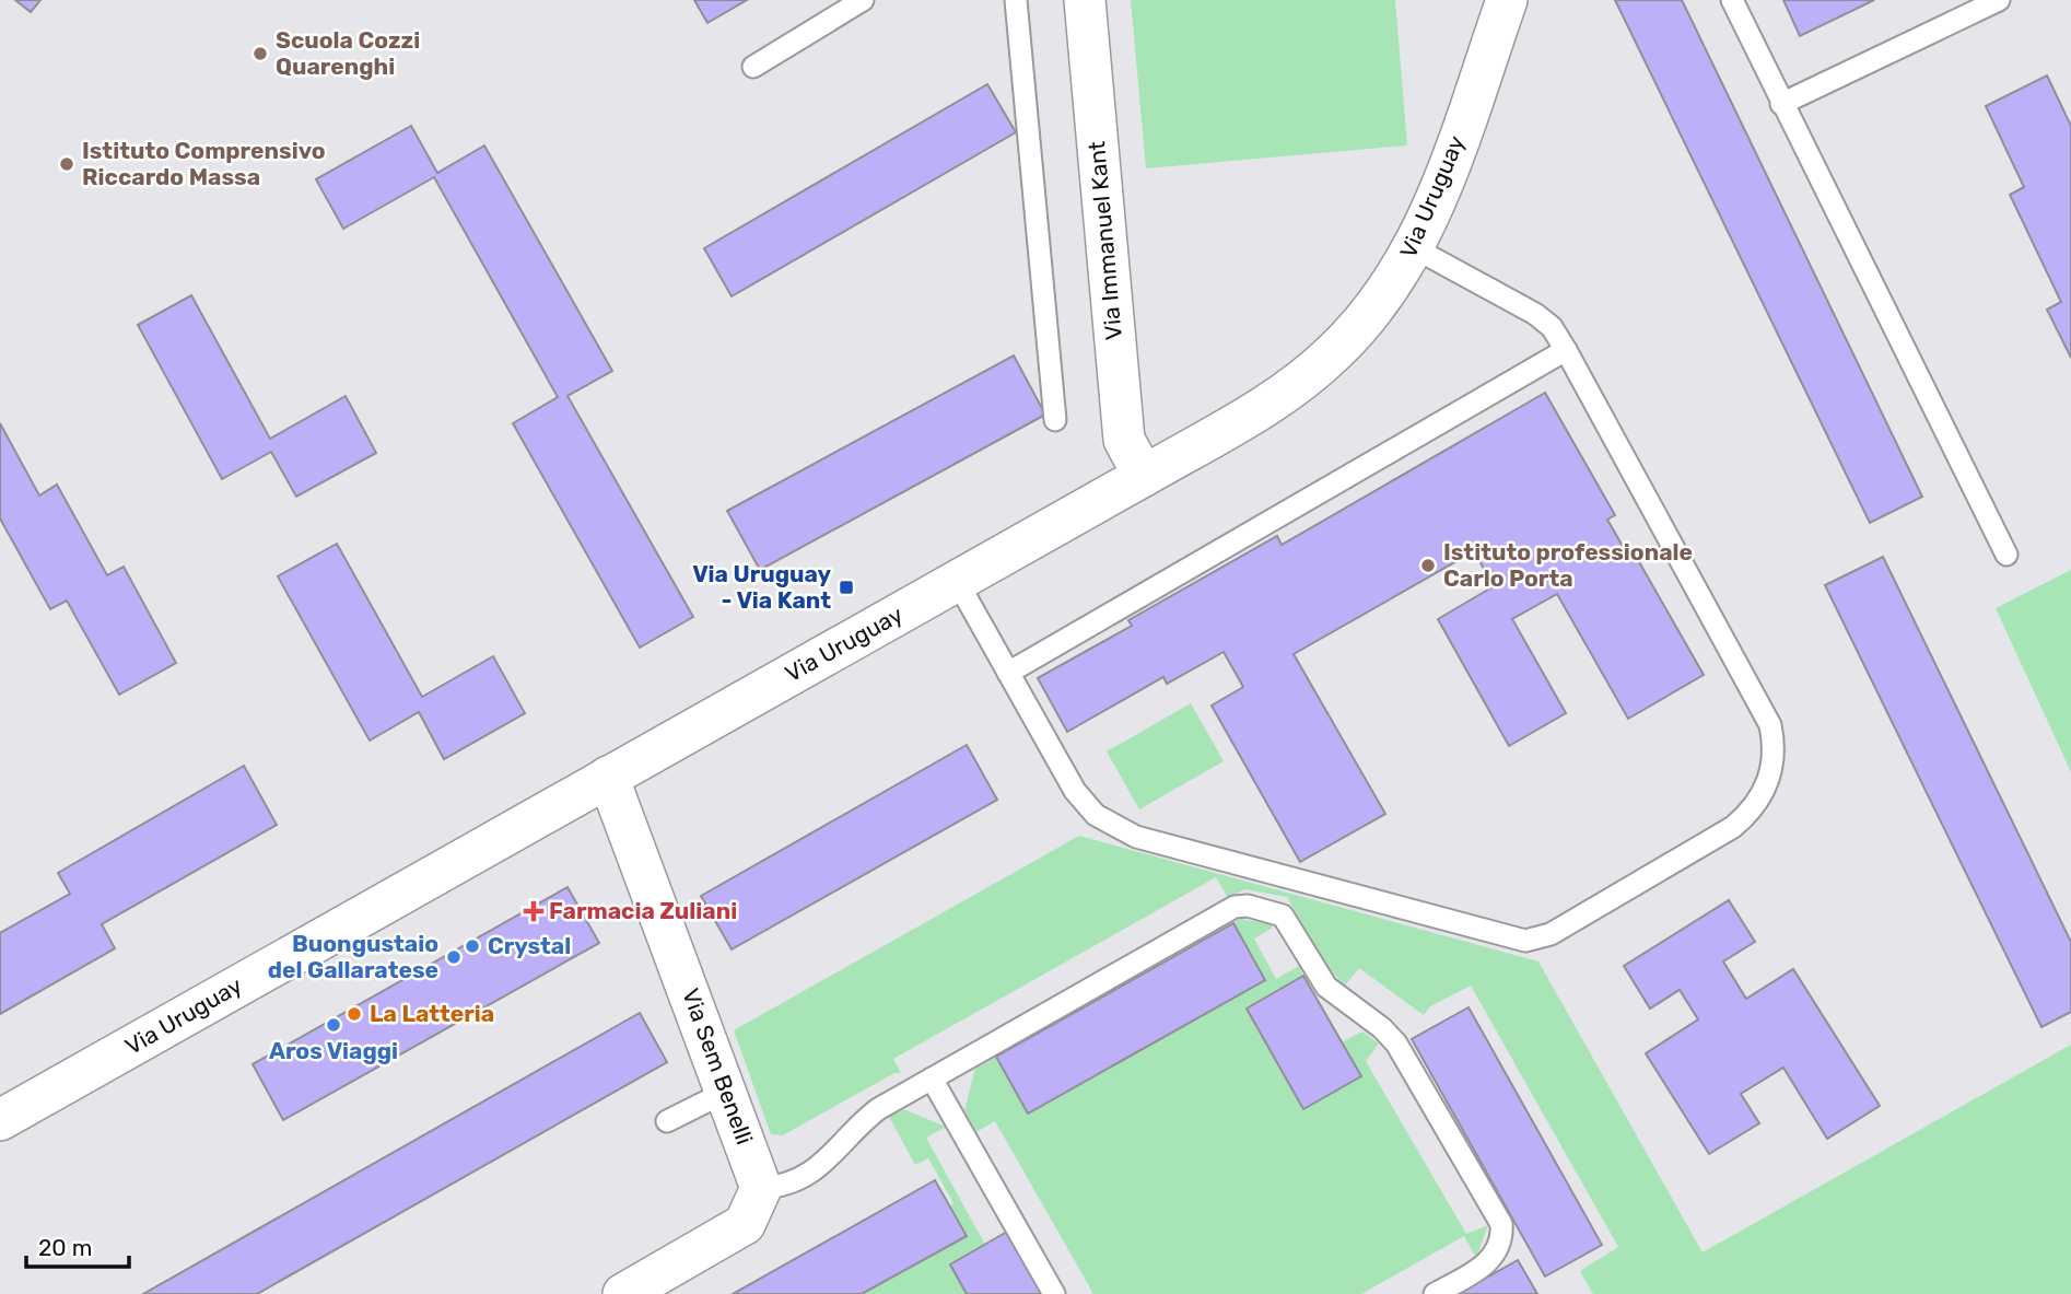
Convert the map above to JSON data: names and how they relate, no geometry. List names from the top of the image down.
{
  "streets": {
    "street": ["Via Uruguay", "Via Immanuel Kant", "Via Sem Benelli"]
  },
  "crossings": [
    ["Via Uruguay", "Via Immanuel Kant"],
    ["Via Uruguay", "Via Sem Benelli"]
  ],
  "places": {
    "other": [
      "Scuola Cozzi Quarenghi",
      "Istituto Comprensivo Riccardo Massa",
      "Istituto professionale Carlo Porta",
      "Crystal",
      "Buongustaio del Gallaratese",
      "La Latteria",
      "Aros Viaggi"
    ],
    "transit": ["Via Uruguay - Via Kant"],
    "health": ["Farmacia Zuliani"]
  },
  "scale_bar": "20 m"
}
